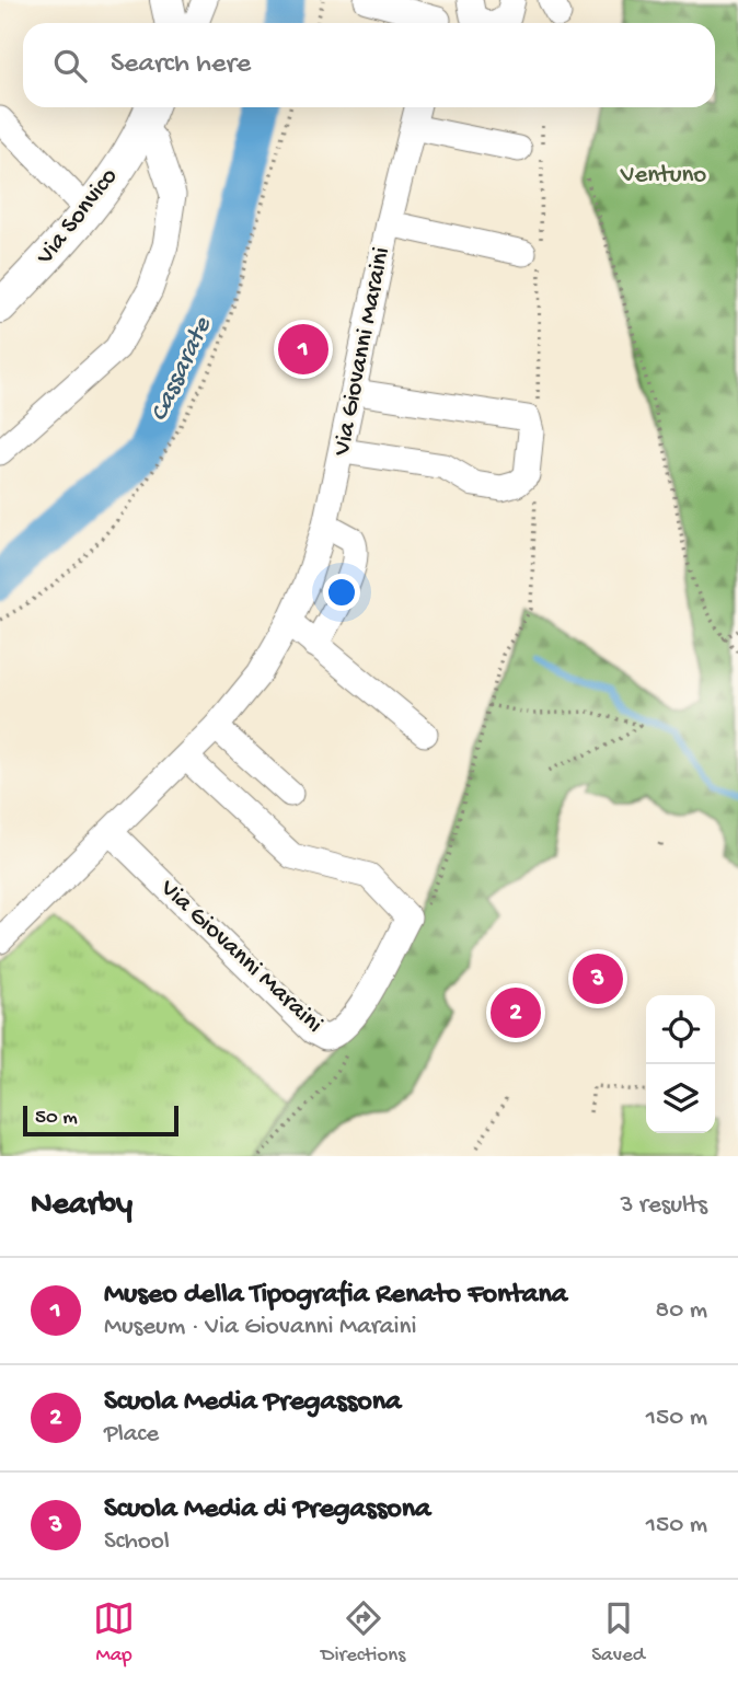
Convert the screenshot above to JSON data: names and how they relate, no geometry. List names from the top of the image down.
{
  "streets": {
    "main road": ["Via Sonvico"],
    "street": ["Via Giovanni Maraini"]
  },
  "water": ["Cassarate"],
  "parks": ["Ventuno"],
  "scale_bar": "50 m",
  "page": {
    "search": "Search here",
    "pins": ["1", "3", "2"],
    "scale": "50 m",
    "heading": ["Nearby", "3 results"],
    "list": [
      {
        "mark": "1",
        "name": "Museo della Tipografia Renato Fontana",
        "note": "Museum · Via Giovanni Maraini",
        "value": "80 m"
      },
      {
        "mark": "2",
        "name": "Scuola Media Pregassona",
        "note": "Place",
        "value": "150 m"
      },
      {
        "mark": "3",
        "name": "Scuola Media di Pregassona",
        "note": "School",
        "value": "150 m"
      }
    ],
    "nav": ["Map", "Directions", "Saved"]
  }
}
